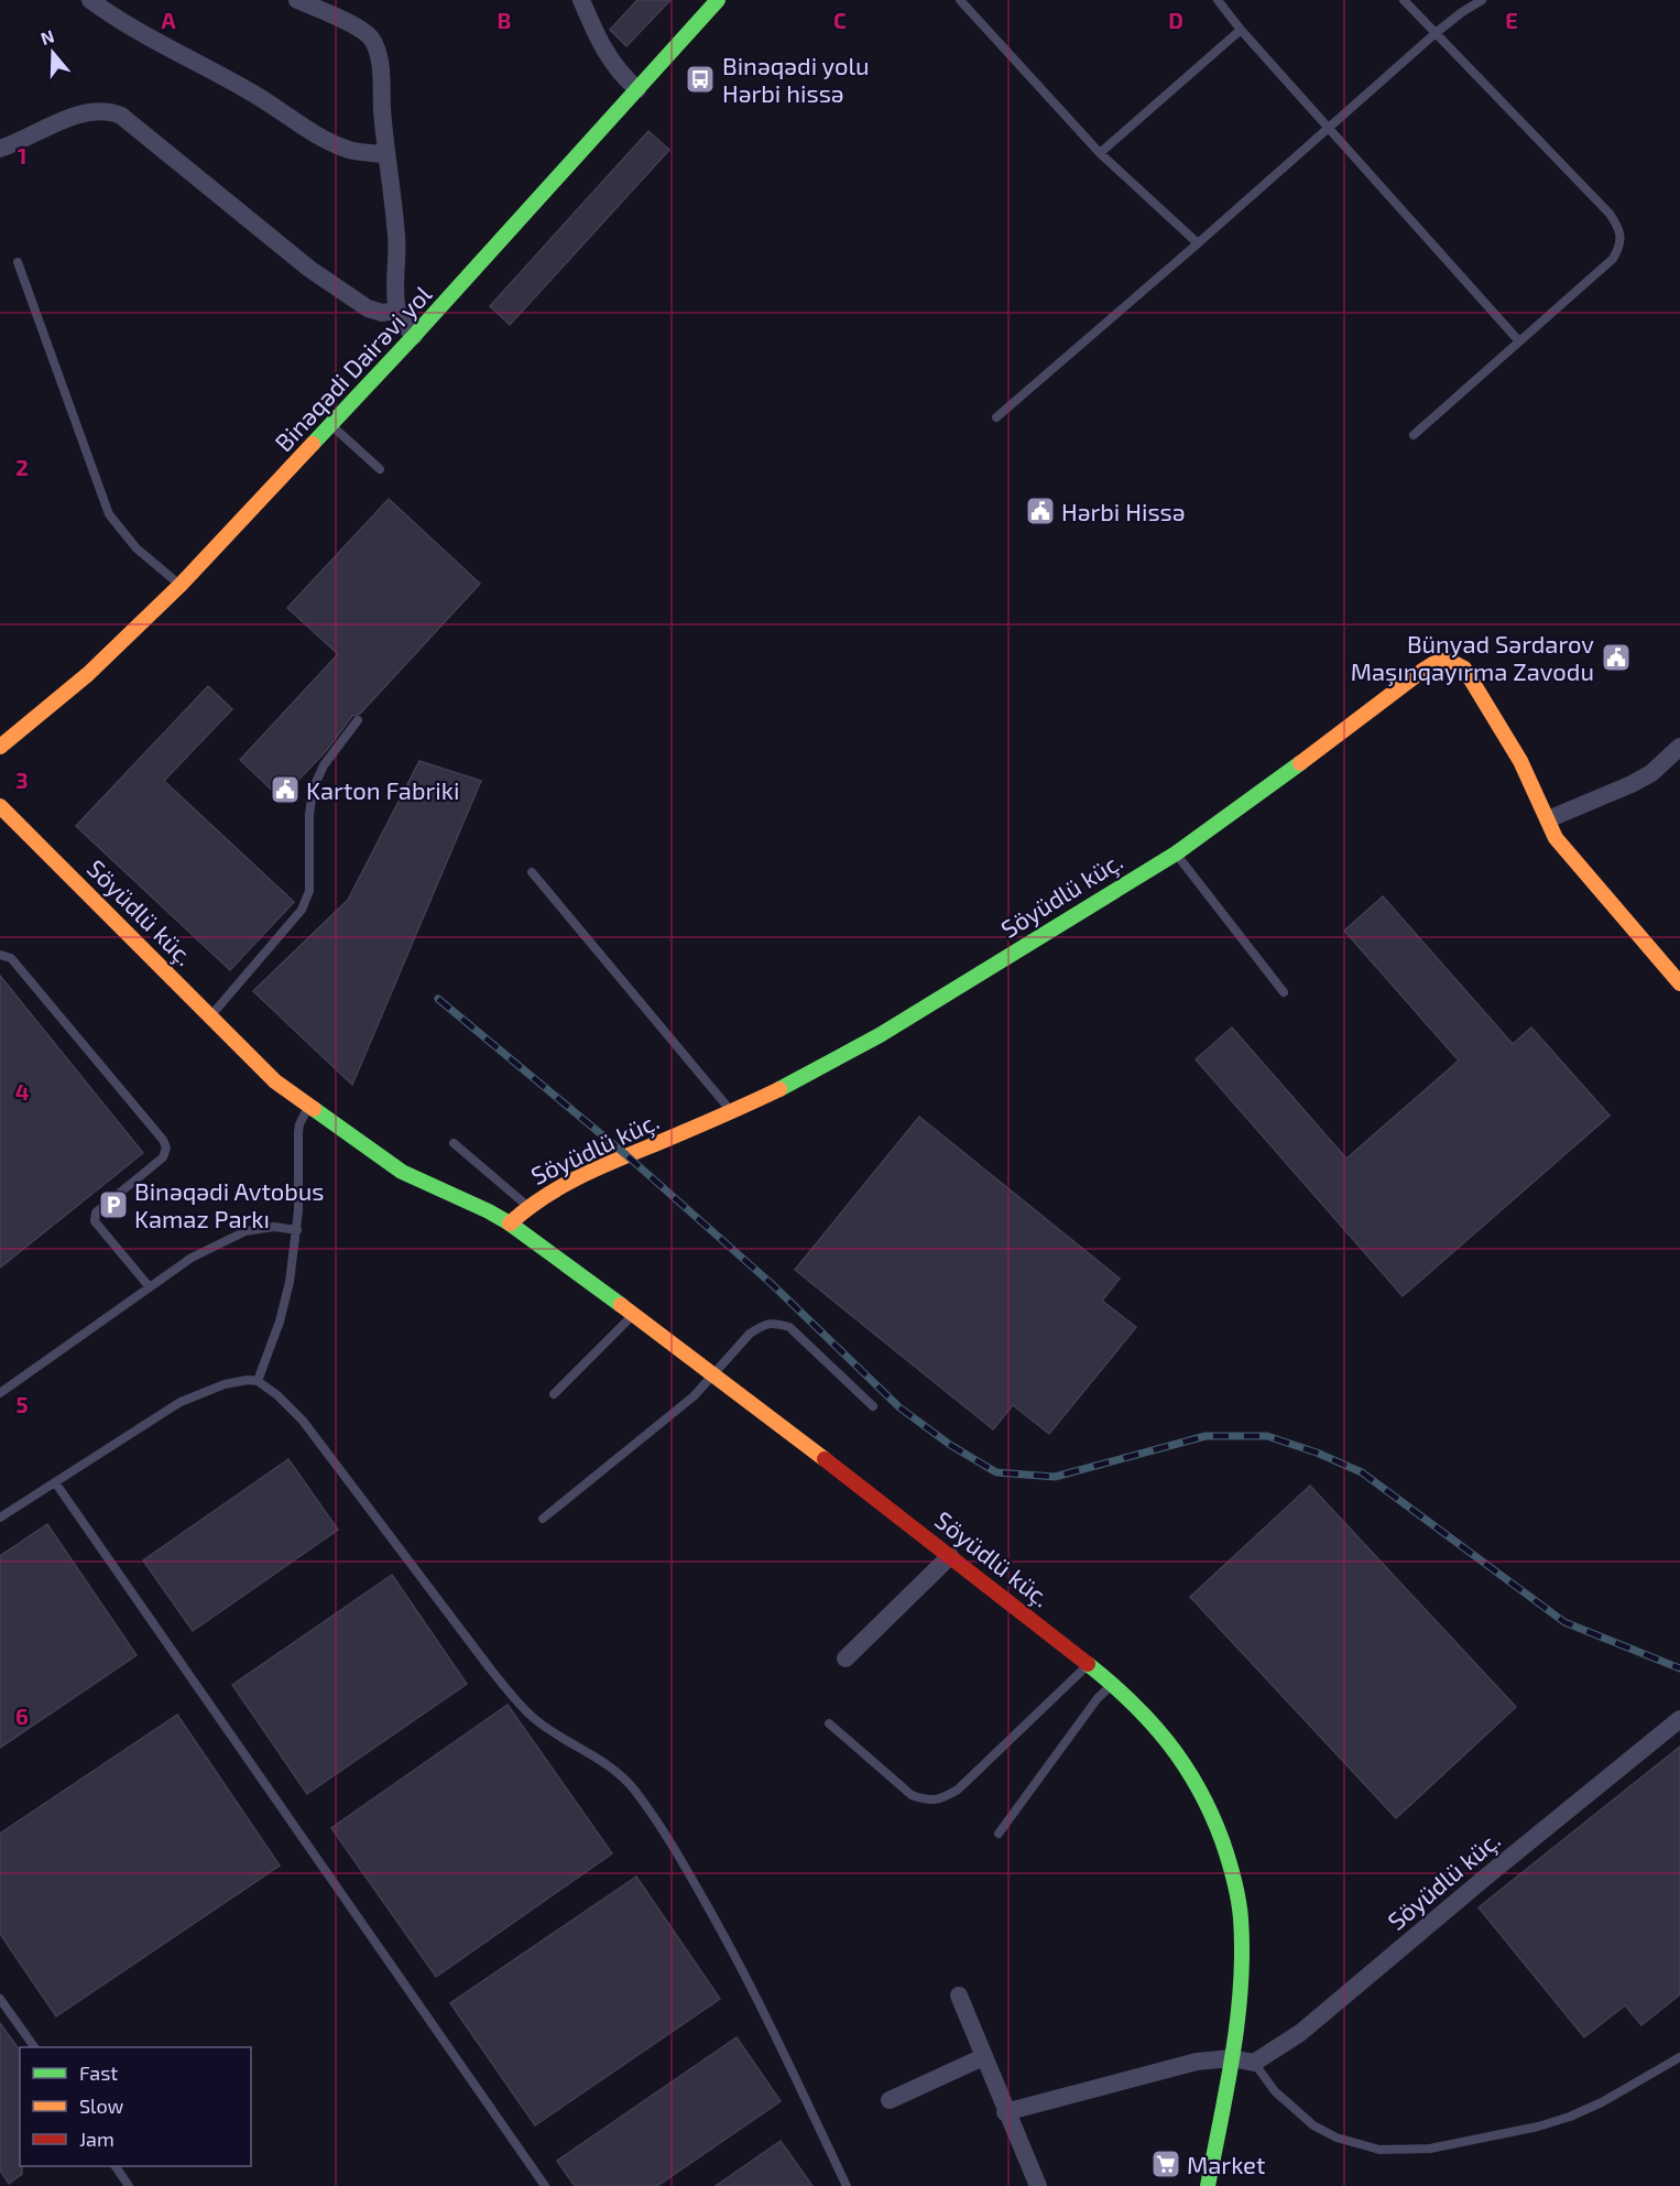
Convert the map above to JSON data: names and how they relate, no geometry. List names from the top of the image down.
{
  "streets": {
    "street": ["Binəqədi Dairəvi yol", "Söyüdlü küç."]
  },
  "places": {
    "bus stop": ["Binəqədi yolu Hərbi hissə"],
    "public building": ["Hərbi Hissə", "Bünyad Sərdarov Maşınqayırma Zavodu", "Karton Fabriki"],
    "parking": ["Binəqədi Avtobus Kamaz Parkı"],
    "supermarket": ["Market"]
  },
  "legend": ["Fast", "Slow", "Jam"],
  "north": "top",
  "grid": {
    "columns": [
      "A",
      "B",
      "C",
      "D",
      "E"
    ],
    "rows": [
      "1",
      "2",
      "3",
      "4",
      "5",
      "6"
    ]
  }
}
